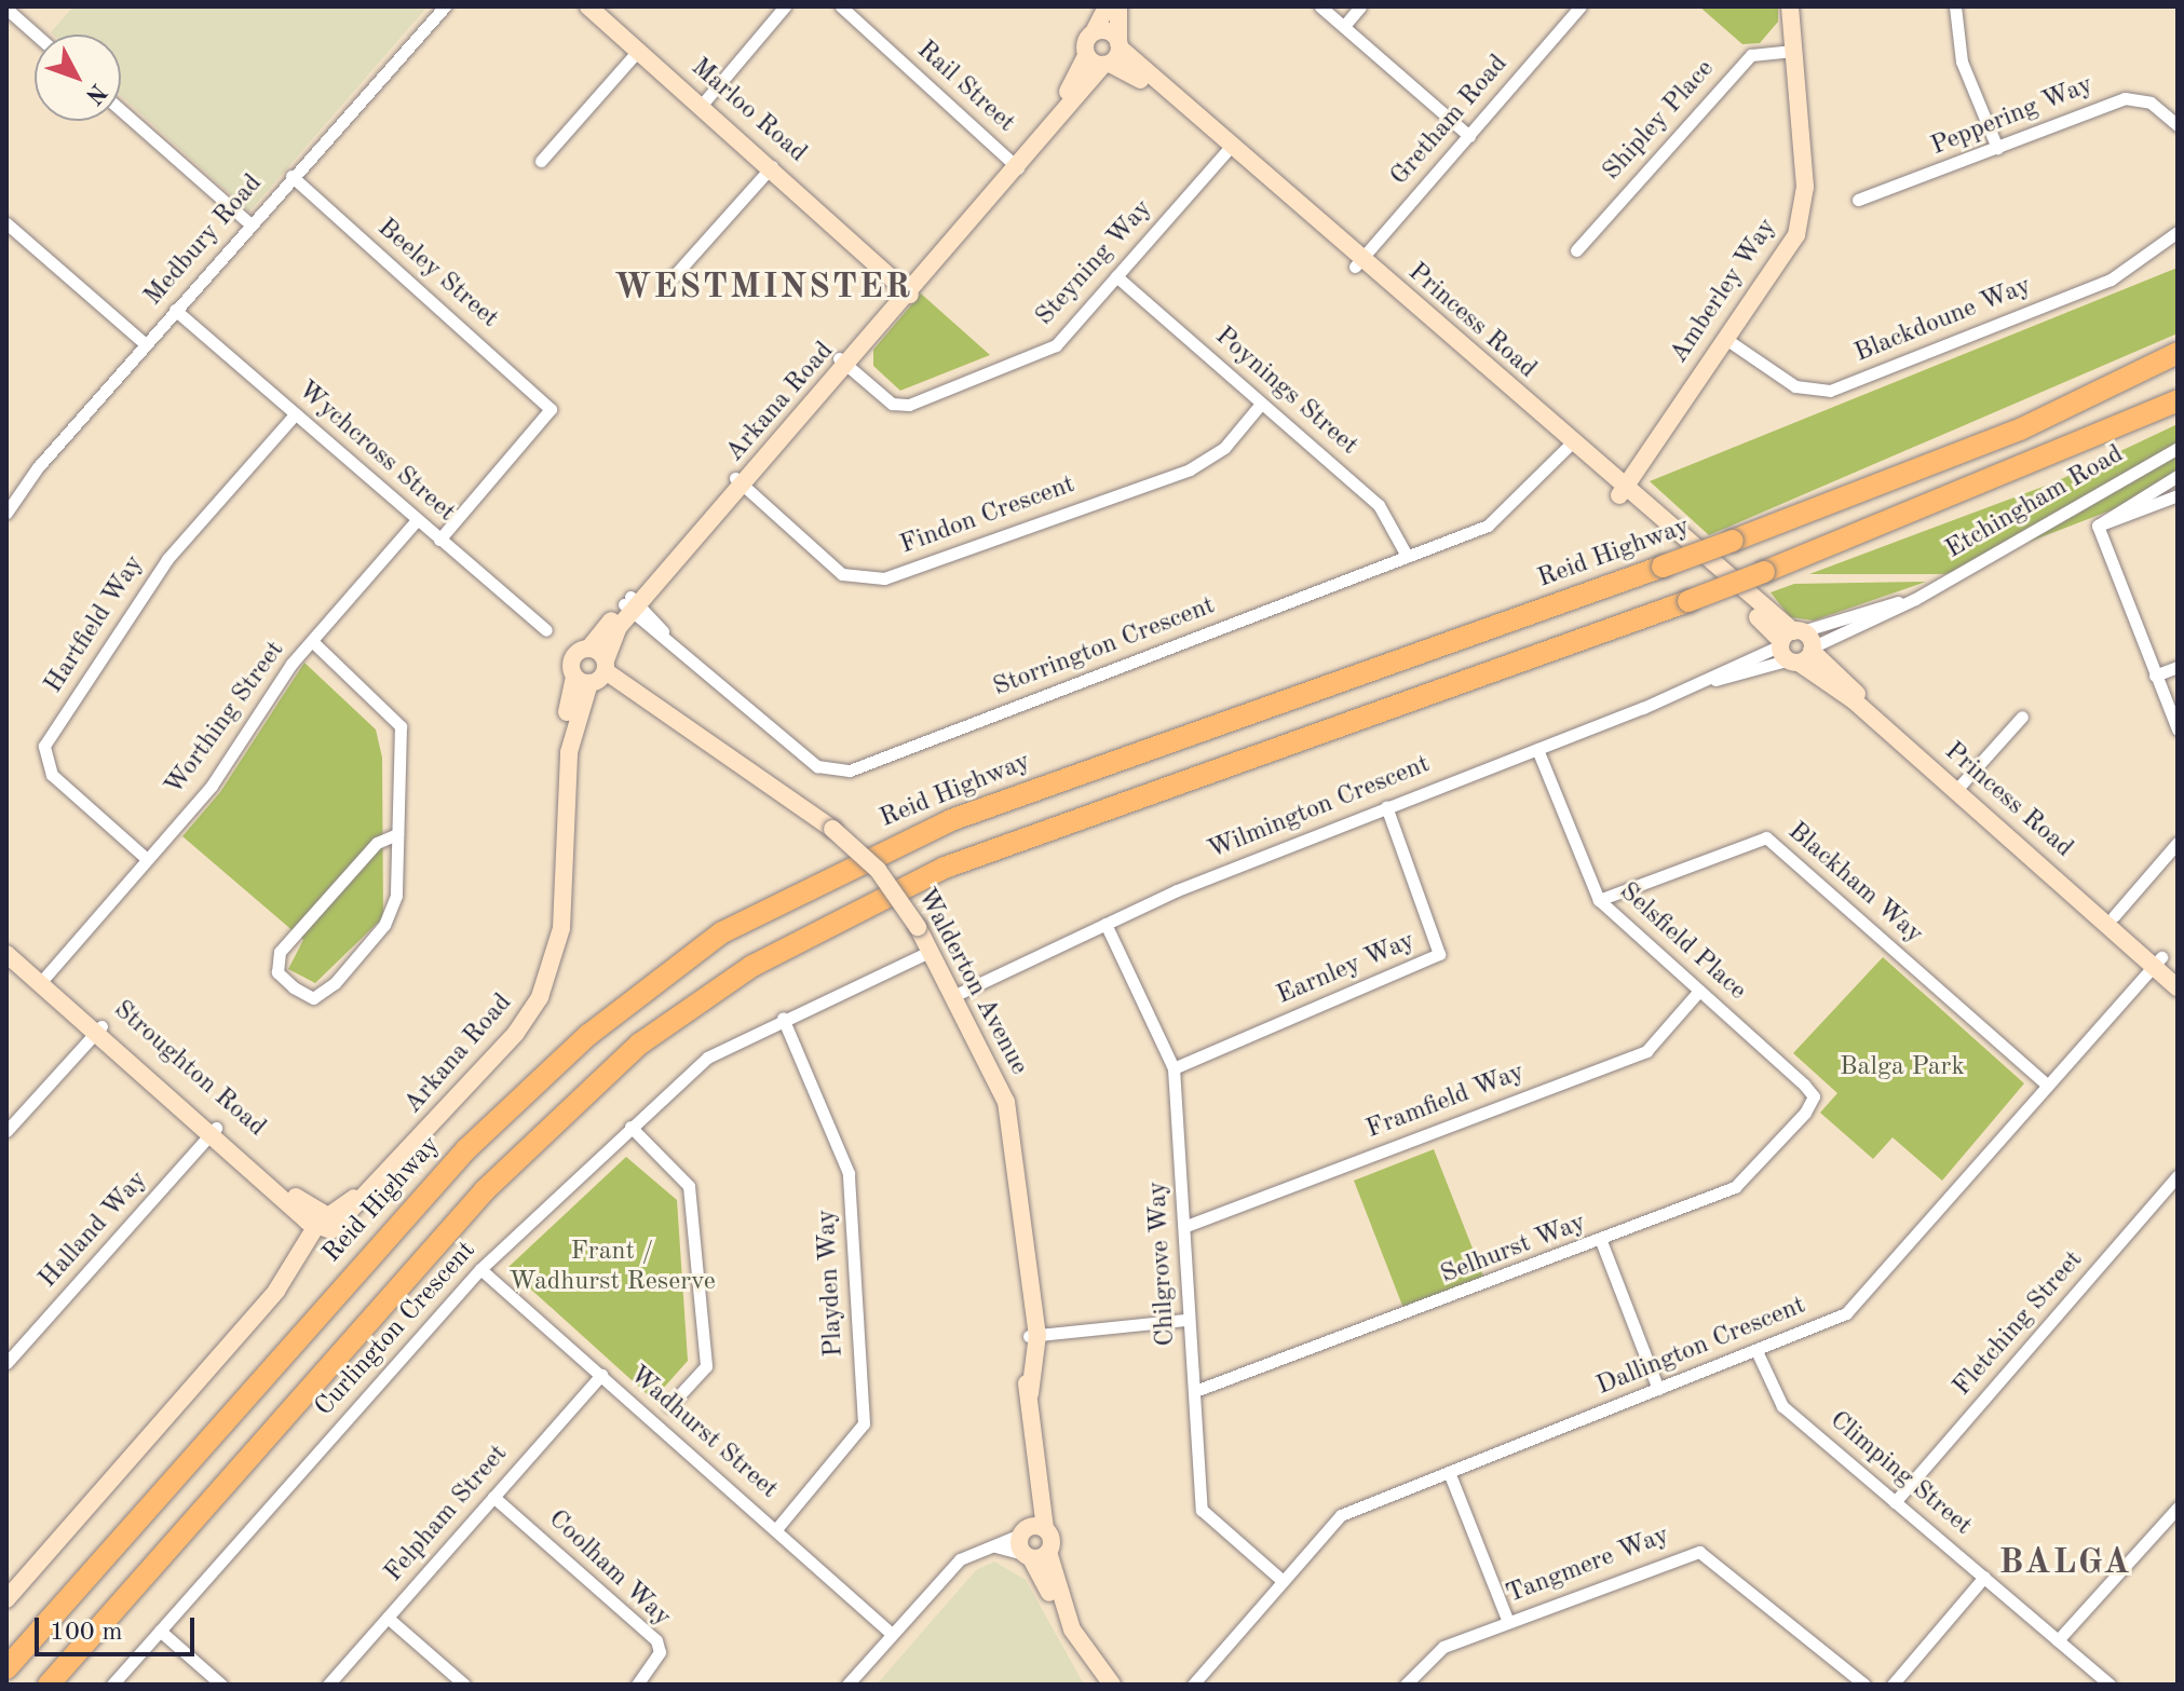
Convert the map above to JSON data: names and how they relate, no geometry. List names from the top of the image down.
{
  "streets": {
    "highway": ["Reid Highway"],
    "street": [
      "Rail Street",
      "Marloo Road",
      "Peppering Way",
      "Gretham Road",
      "Shipley Place",
      "Medbury Road",
      "Steyning Way",
      "Beeley Street",
      "Amberley Way",
      "Blackdoune Way",
      "Princess Road",
      "Poynings Street",
      "Arkana Road",
      "Wychcross Street",
      "Etchingham Road",
      "Findon Crescent",
      "Hartfield Way",
      "Storrington Crescent",
      "Worthing Street",
      "Wilmington Crescent",
      "Blackham Way",
      "Selsfield Place",
      "Earnley Way",
      "Walderton Avenue",
      "Stroughton Road",
      "Framfield Way",
      "Halland Way",
      "Selhurst Way",
      "Chilgrove Way",
      "Playden Way",
      "Fletching Street",
      "Curlington Crescent",
      "Dallington Crescent",
      "Wadhurst Street",
      "Climping Street",
      "Felpham Street",
      "Tangmere Way",
      "Coolham Way"
    ]
  },
  "crossings": [
    ["Rail Street", "Arkana Road"],
    ["Marloo Road", "Arkana Road"],
    ["Gretham Road", "Princess Road"],
    ["Shipley Place", "Amberley Way"],
    ["Medbury Road", "Beeley Street"],
    ["Medbury Road", "Wychcross Street"],
    ["Steyning Way", "Princess Road"],
    ["Steyning Way", "Poynings Street"],
    ["Steyning Way", "Arkana Road"],
    ["Beeley Street", "Wychcross Street"],
    ["Amberley Way", "Blackdoune Way"],
    ["Amberley Way", "Princess Road"],
    ["Princess Road", "Arkana Road"],
    ["Princess Road", "Etchingham Road"],
    ["Princess Road", "Storrington Crescent"],
    ["Princess Road", "Wilmington Crescent"],
    ["Princess Road", "Dallington Crescent"],
    ["Poynings Street", "Findon Crescent"],
    ["Poynings Street", "Storrington Crescent"],
    ["Arkana Road", "Findon Crescent"],
    ["Arkana Road", "Storrington Crescent"],
    ["Arkana Road", "Walderton Avenue"],
    ["Arkana Road", "Stroughton Road"],
    ["Wychcross Street", "Hartfield Way"],
    ["Wychcross Street", "Worthing Street"],
    ["Etchingham Road", "Wilmington Crescent"],
    ["Hartfield Way", "Worthing Street"],
    ["Worthing Street", "Stroughton Road"],
    ["Wilmington Crescent", "Selsfield Place"],
    ["Wilmington Crescent", "Earnley Way"],
    ["Wilmington Crescent", "Walderton Avenue"],
    ["Wilmington Crescent", "Chilgrove Way"],
    ["Blackham Way", "Selsfield Place"],
    ["Blackham Way", "Dallington Crescent"],
    ["Selsfield Place", "Framfield Way"],
    ["Selsfield Place", "Selhurst Way"],
    ["Earnley Way", "Chilgrove Way"],
    ["Walderton Avenue", "Curlington Crescent"],
    ["Stroughton Road", "Halland Way"],
    ["Framfield Way", "Chilgrove Way"],
    ["Selhurst Way", "Chilgrove Way"],
    ["Chilgrove Way", "Dallington Crescent"],
    ["Playden Way", "Curlington Crescent"],
    ["Playden Way", "Wadhurst Street"],
    ["Fletching Street", "Climping Street"],
    ["Curlington Crescent", "Wadhurst Street"],
    ["Dallington Crescent", "Climping Street"],
    ["Wadhurst Street", "Felpham Street"],
    ["Felpham Street", "Coolham Way"]
  ],
  "districts": ["WESTMINSTER", "BALGA"],
  "parks": ["Balga Park", "Frant / Wadhurst Reserve"],
  "scale_bar": "100 m",
  "north": "bottom right"
}
